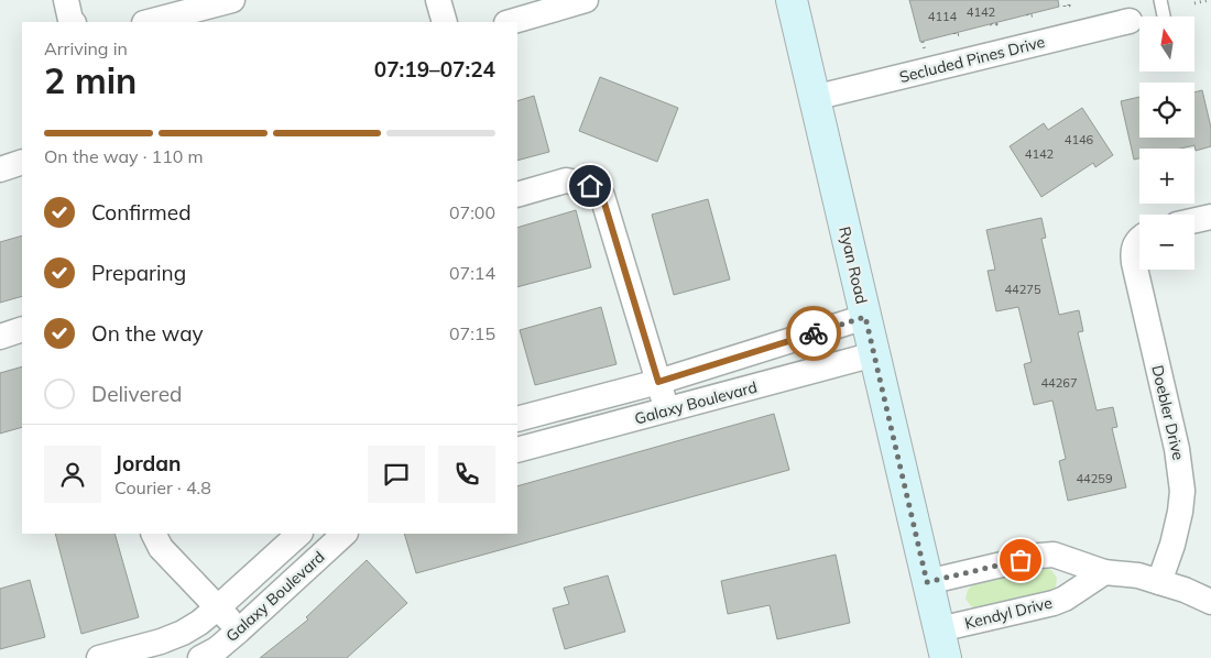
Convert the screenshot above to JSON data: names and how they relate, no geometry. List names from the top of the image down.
{
  "streets": {
    "main road": ["Ryan Road"],
    "street": [
      "Secluded Pines Drive",
      "Galaxy Boulevard",
      "Doebler Drive",
      "Kendyl Drive"
    ]
  },
  "crossings": [
    ["Secluded Pines Drive", "Ryan Road"],
    ["Ryan Road", "Galaxy Boulevard"],
    ["Ryan Road", "Kendyl Drive"]
  ],
  "house_numbers": [
    "4142",
    "4114",
    "4146",
    "4142",
    "44275",
    "44267",
    "44259"
  ],
  "north": "top",
  "page": {
    "map_buttons": ["+", "−"],
    "heading": ["2 min", "Arriving in", "07:19–07:24"],
    "panel": ["Jordan", "Courier · 4.8"],
    "bar": "On the way · 110 m",
    "list": [
      ["Confirmed", "07:00"],
      ["Preparing", "07:14"],
      ["On the way", "07:15"],
      "Delivered"
    ]
  }
}
